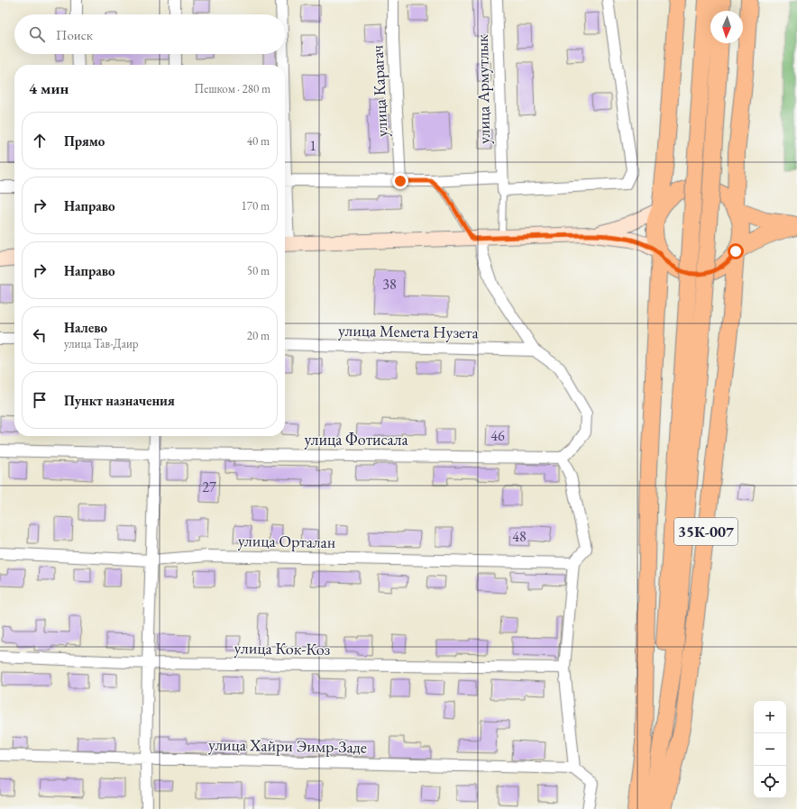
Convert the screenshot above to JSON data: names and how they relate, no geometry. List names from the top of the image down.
{
  "streets": {
    "main road": ["35К-007"],
    "street": [
      "улица Армутлык",
      "улица Карагач",
      "улица Мемета Нузета",
      "улица Фотисала",
      "улица Орталан",
      "улица Кок-Коз",
      "улица Хайри Эимр-Заде"
    ]
  },
  "house_numbers": [
    "1",
    "38",
    "46",
    "27",
    "48"
  ],
  "north": "bottom",
  "page": {
    "search": "Поиск",
    "heading": ["4 мин", "Пешком · 280 m"],
    "list": [
      ["Прямо", "40 m"],
      ["Направо", "170 m"],
      ["Направо", "50 m"],
      ["Налево", "улица Тав-Даир", "20 m"],
      "Пункт назначения"
    ],
    "map_buttons": ["+", "−"]
  }
}
